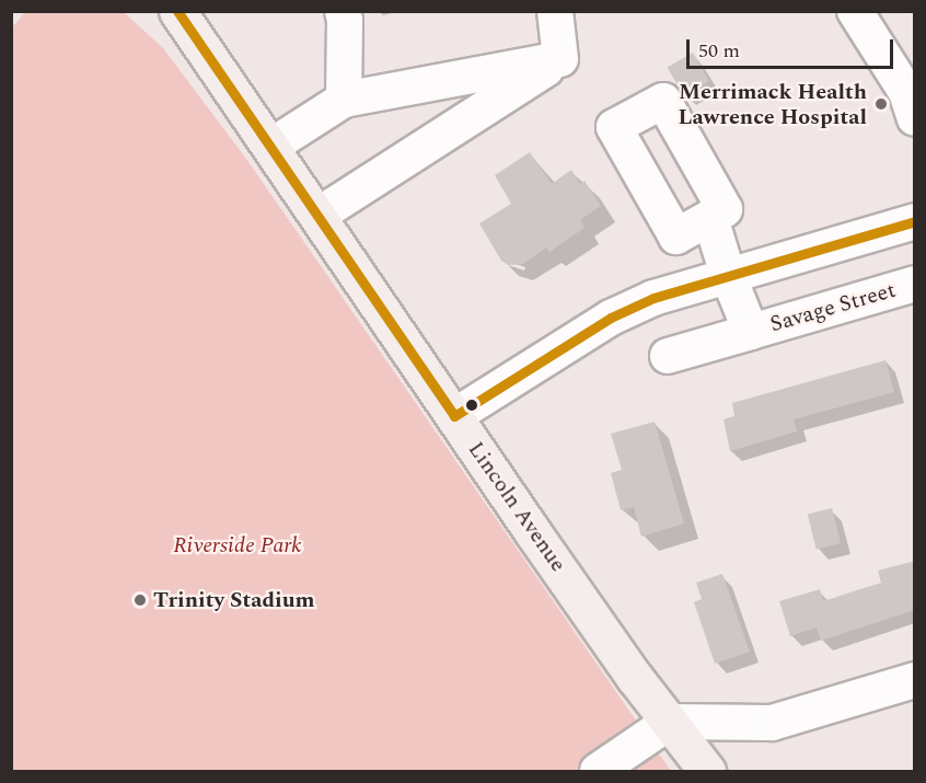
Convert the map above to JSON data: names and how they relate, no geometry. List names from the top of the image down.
{
  "streets": {
    "main road": ["Lincoln Avenue"],
    "street": ["Savage Street"]
  },
  "parks": ["Riverside Park"],
  "places": ["Merrimack Health Lawrence Hospital", "Trinity Stadium"],
  "scale_bar": "50 m"
}
